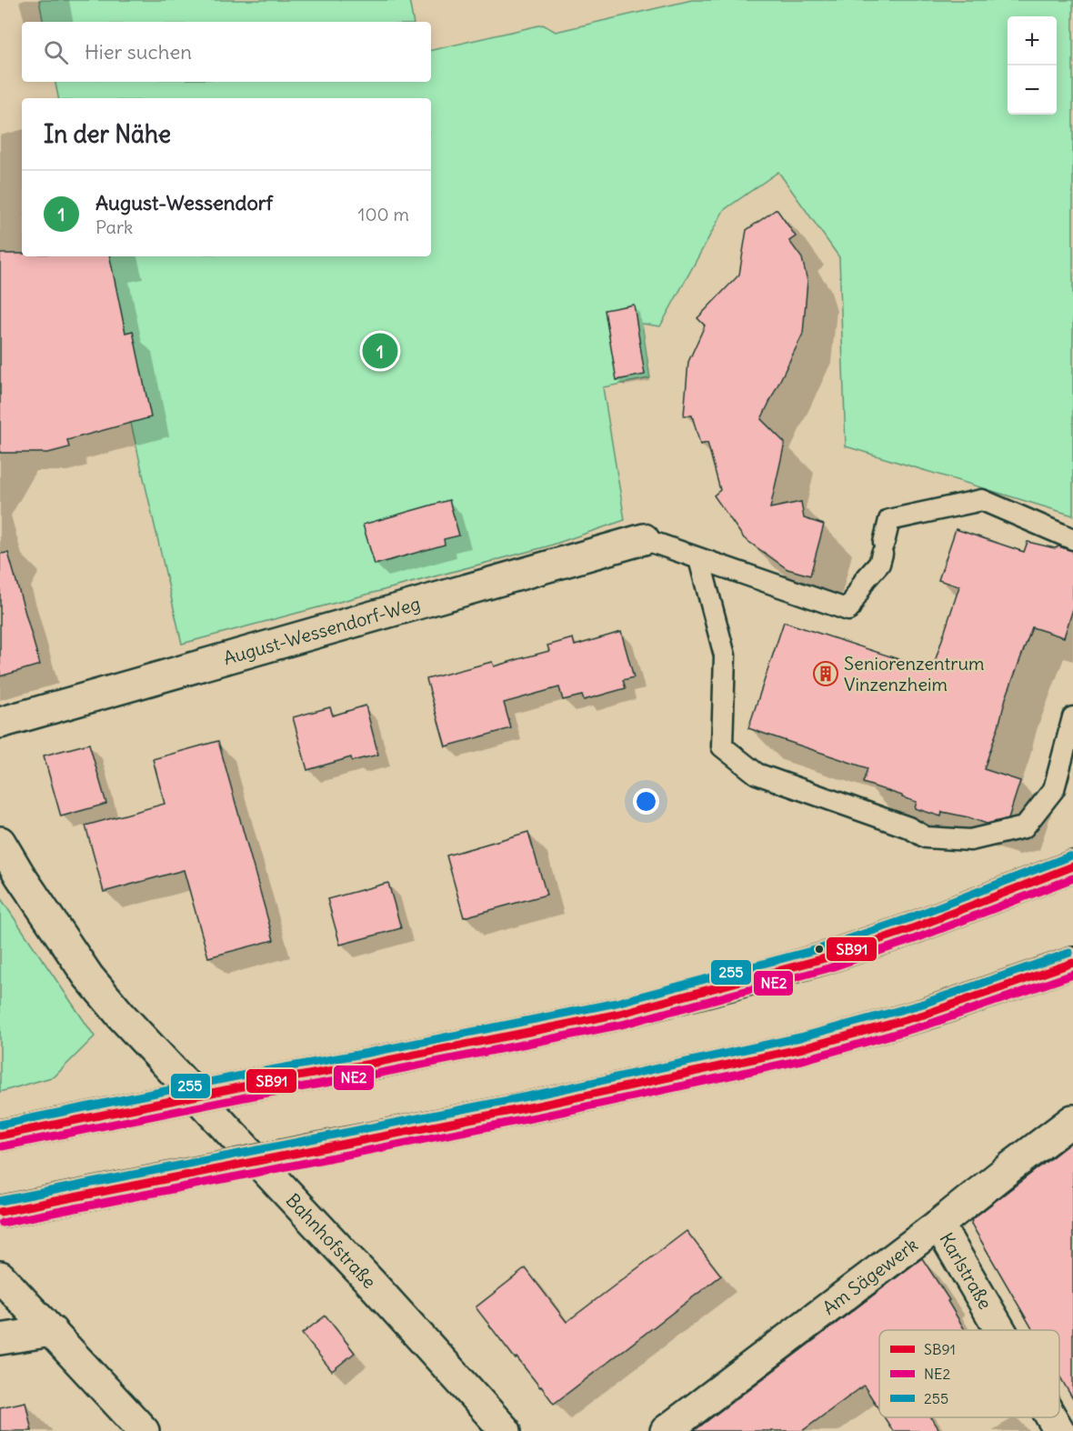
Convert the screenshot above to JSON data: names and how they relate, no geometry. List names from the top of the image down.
{
  "streets": {
    "street": [
      "August-Wessendorf-Weg",
      "Bahnhofstraße",
      "Karlstraße",
      "Am Sägewerk"
    ]
  },
  "crossings": [
    ["Karlstraße", "Am Sägewerk"]
  ],
  "places": {
    "building": ["Seniorenzentrum Vinzenzheim"]
  },
  "lines": ["transit line 255", "transit line SB91", "transit line NE2"],
  "legend": ["SB91", "NE2", "255"],
  "page": {
    "map_buttons": ["+", "−"],
    "search": "Hier suchen",
    "heading": "In der Nähe",
    "list": [
      {
        "mark": "1",
        "name": "August-Wessendorf",
        "note": "Park",
        "value": "100 m"
      }
    ],
    "pins": "1"
  }
}
